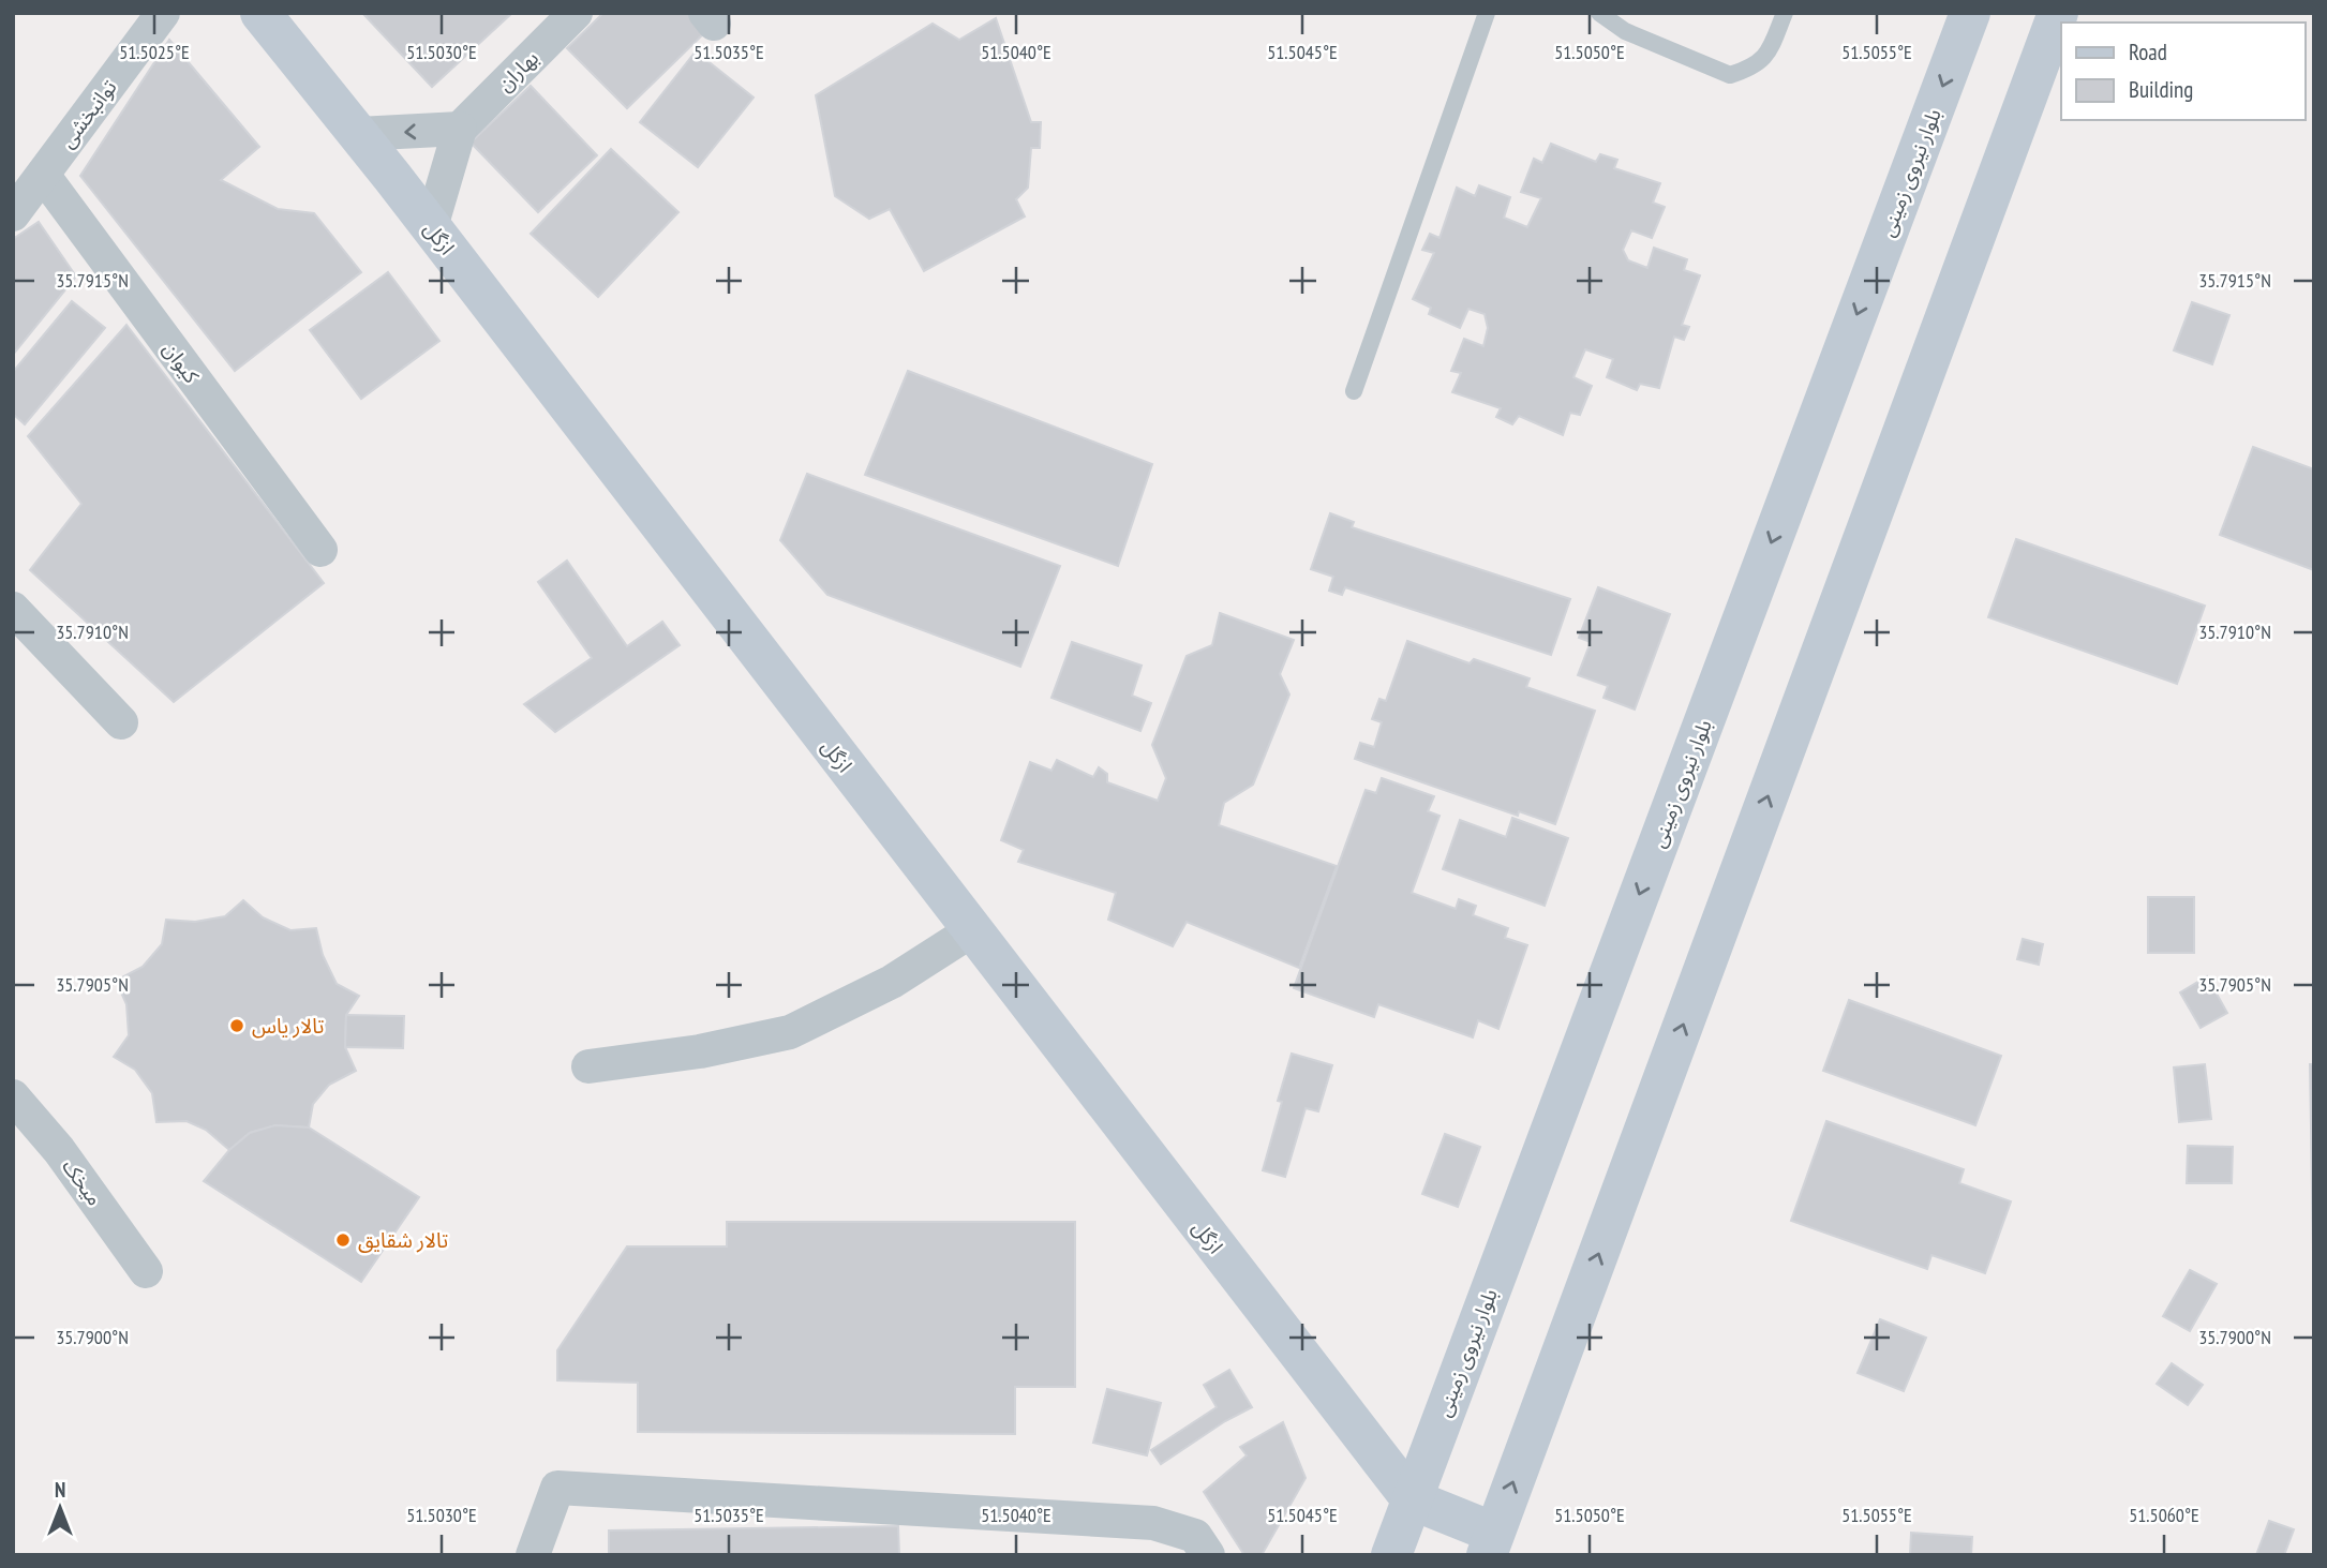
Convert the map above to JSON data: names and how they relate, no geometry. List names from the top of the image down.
{
  "streets": {
    "main road": ["بلوار نیروی زمینی", "ازگل"],
    "street": [
      "بهاران",
      "توانبخشی",
      "کیوان",
      "میخک"
    ]
  },
  "crossings": [
    ["توانبخشی", "کیوان"],
    ["بلوار نیروی زمینی", "ازگل"]
  ],
  "places": ["تالار یاس", "تالار شقایق"],
  "legend": ["Road", "Building"],
  "north": "top",
  "coordinates": [
    "51.5025°E",
    "51.5030°E",
    "51.5035°E",
    "51.5040°E",
    "51.5045°E",
    "51.5050°E",
    "51.5055°E",
    "35.7915°N",
    "35.7910°N",
    "35.7905°N",
    "35.7900°N",
    "51.5060°E"
  ]
}
